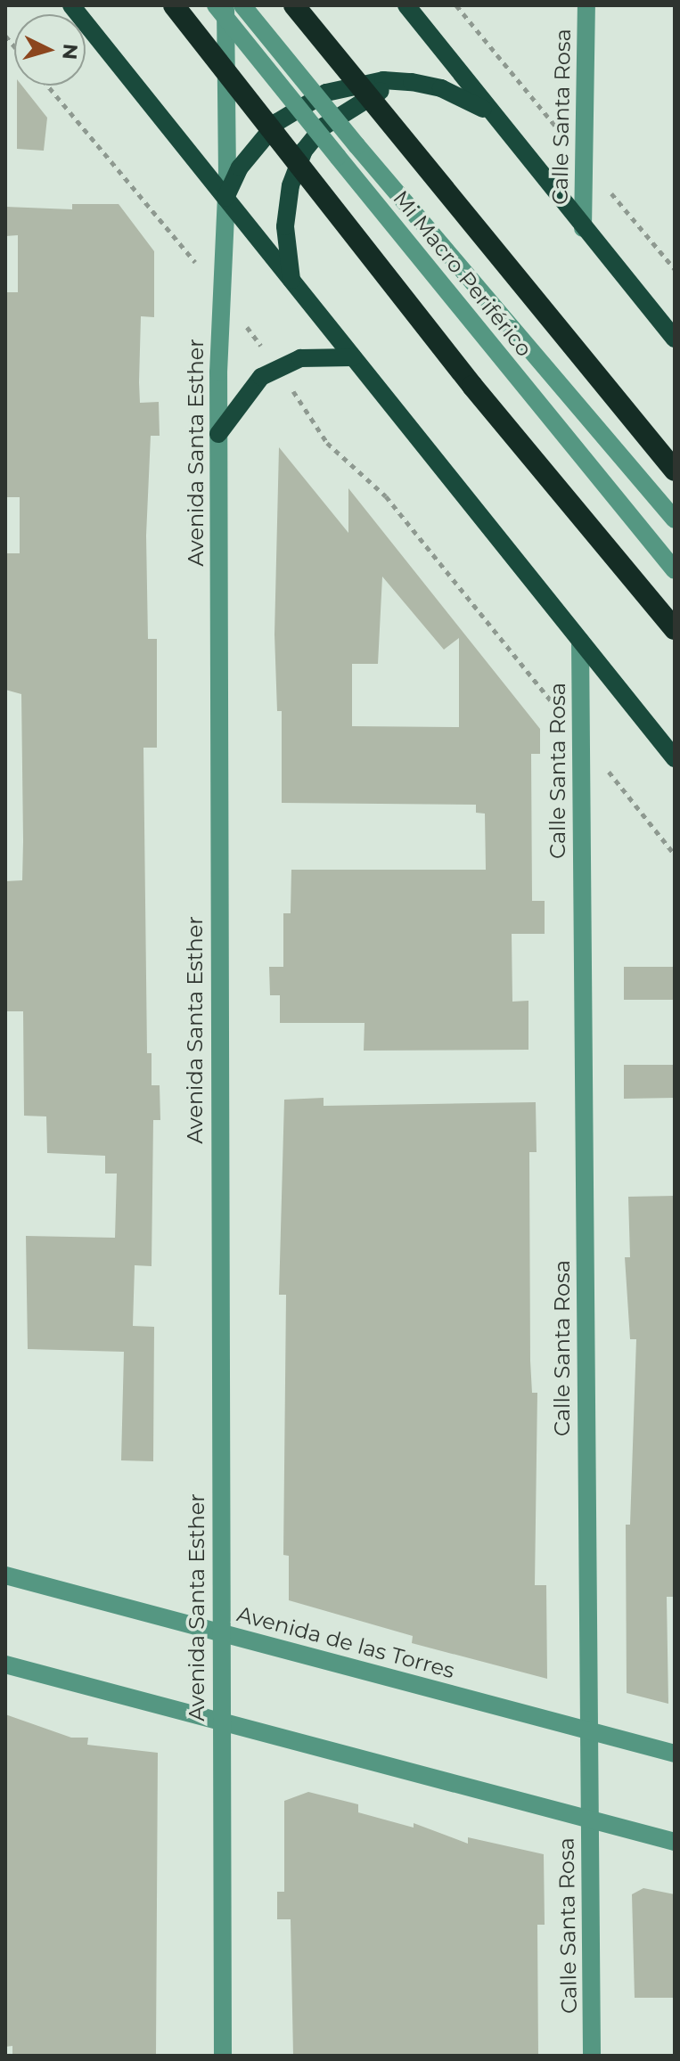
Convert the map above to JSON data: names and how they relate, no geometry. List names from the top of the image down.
{
  "streets": {
    "street": [
      "Calle Santa Rosa",
      "Mi Macro Periférico",
      "Avenida Santa Esther",
      "Avenida de las Torres"
    ]
  },
  "crossings": [
    ["Calle Santa Rosa", "Avenida de las Torres"],
    ["Avenida Santa Esther", "Avenida de las Torres"]
  ],
  "north": "right"
}
